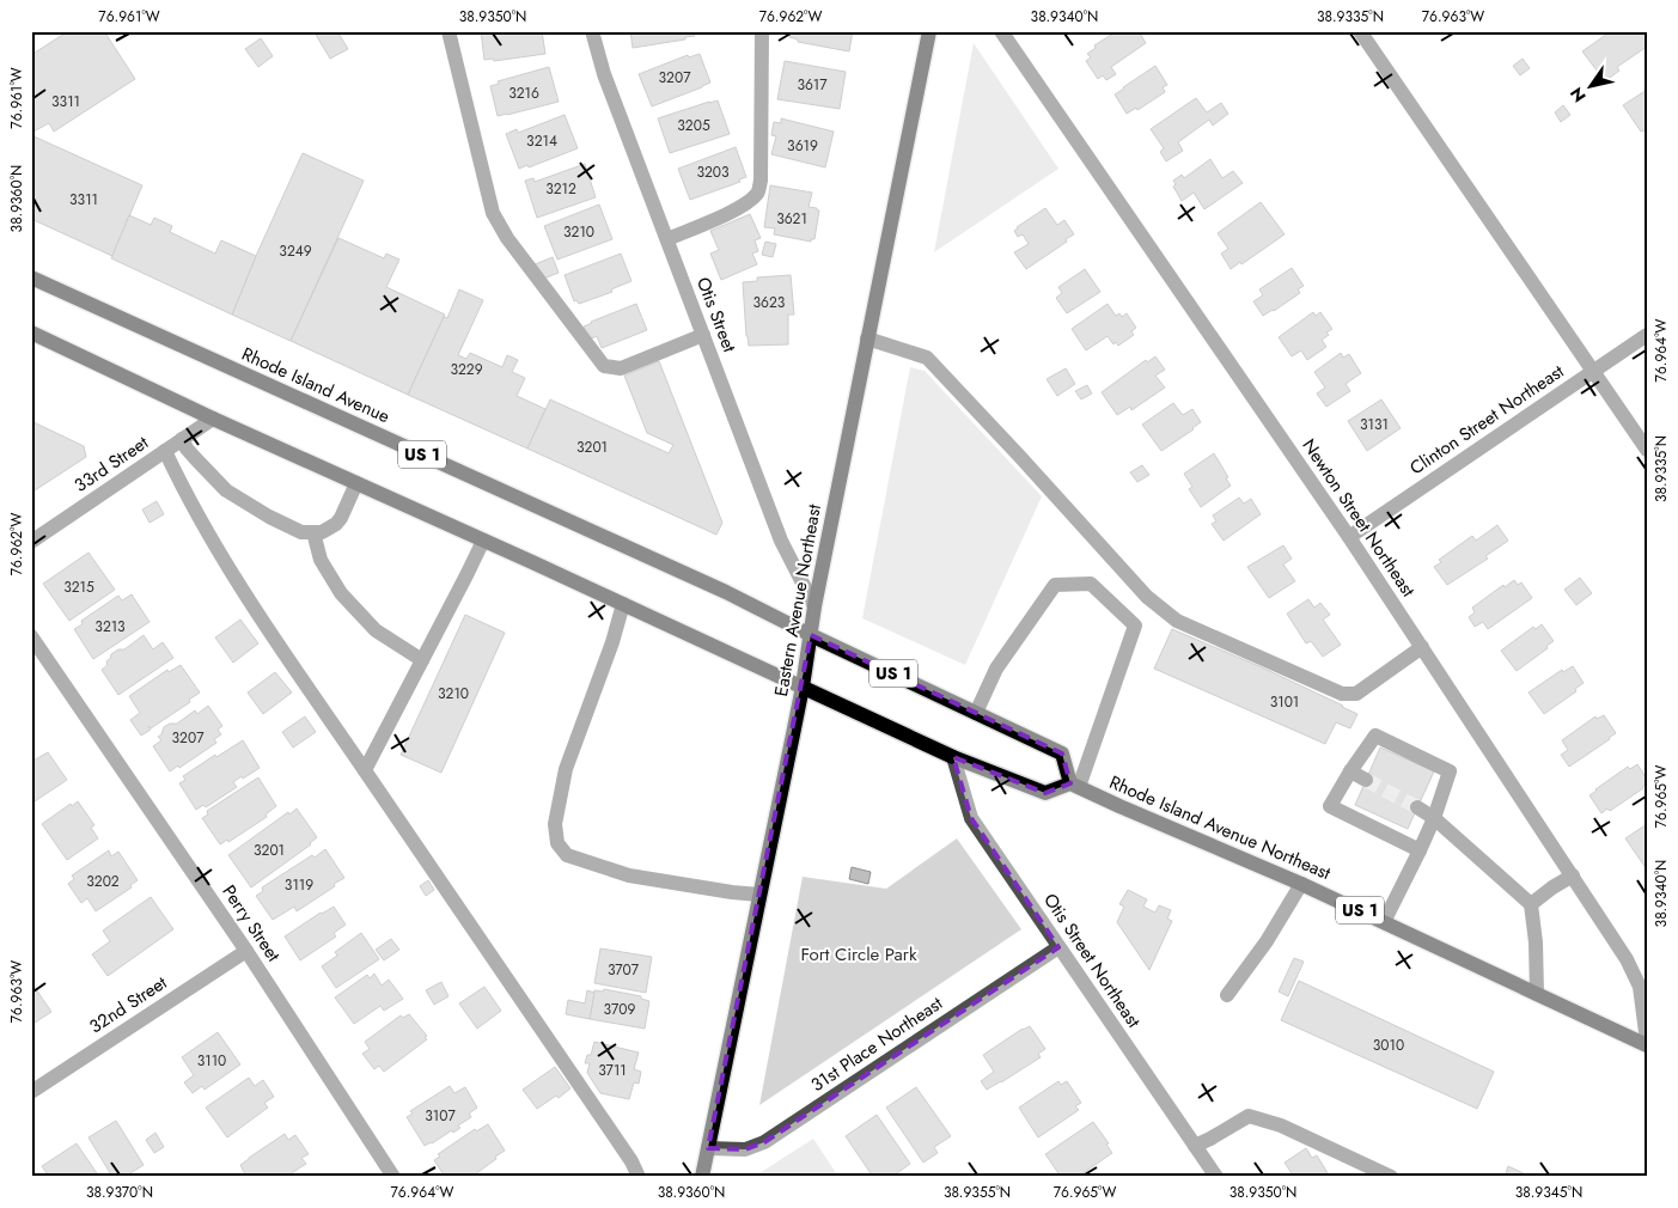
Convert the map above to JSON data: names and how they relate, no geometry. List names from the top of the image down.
{
  "streets": {
    "main road": [
      "Rhode Island Avenue",
      "US 1",
      "Eastern Avenue Northeast",
      "Rhode Island Avenue Northeast"
    ],
    "street": [
      "Otis Street",
      "Clinton Street Northeast",
      "33rd Street",
      "Newton Street Northeast",
      "Perry Street",
      "Otis Street Northeast",
      "32nd Street",
      "31st Place Northeast"
    ]
  },
  "crossings": [
    ["Otis Street", "Eastern Avenue Northeast"],
    ["Rhode Island Avenue", "US 1"],
    ["Rhode Island Avenue", "Eastern Avenue Northeast"],
    ["Clinton Street Northeast", "Newton Street Northeast"],
    ["US 1", "Eastern Avenue Northeast"],
    ["US 1", "Rhode Island Avenue Northeast"],
    ["Newton Street Northeast", "Rhode Island Avenue Northeast"],
    ["Eastern Avenue Northeast", "31st Place Northeast"],
    ["Perry Street", "32nd Street"],
    ["Otis Street Northeast", "31st Place Northeast"]
  ],
  "parks": ["Fort Circle Park"],
  "house_numbers": [
    "3207",
    "3617",
    "3216",
    "3311",
    "3205",
    "3214",
    "3619",
    "3203",
    "3212",
    "3311",
    "3621",
    "3210",
    "3249",
    "3623",
    "3229",
    "3131",
    "3201",
    "3215",
    "3213",
    "3210",
    "3101",
    "3207",
    "3201",
    "3202",
    "3119",
    "3707",
    "3709",
    "3010",
    "3110",
    "3711",
    "3107"
  ],
  "north": "bottom left",
  "coordinates": [
    "76.961°W",
    "38.9350°N",
    "76.962°W",
    "38.9340°N",
    "38.9335°N",
    "76.963°W",
    "38.9360°N",
    "76.964°W",
    "76.965°W",
    "38.9370°N",
    "38.9355°N",
    "38.9345°N"
  ]
}
